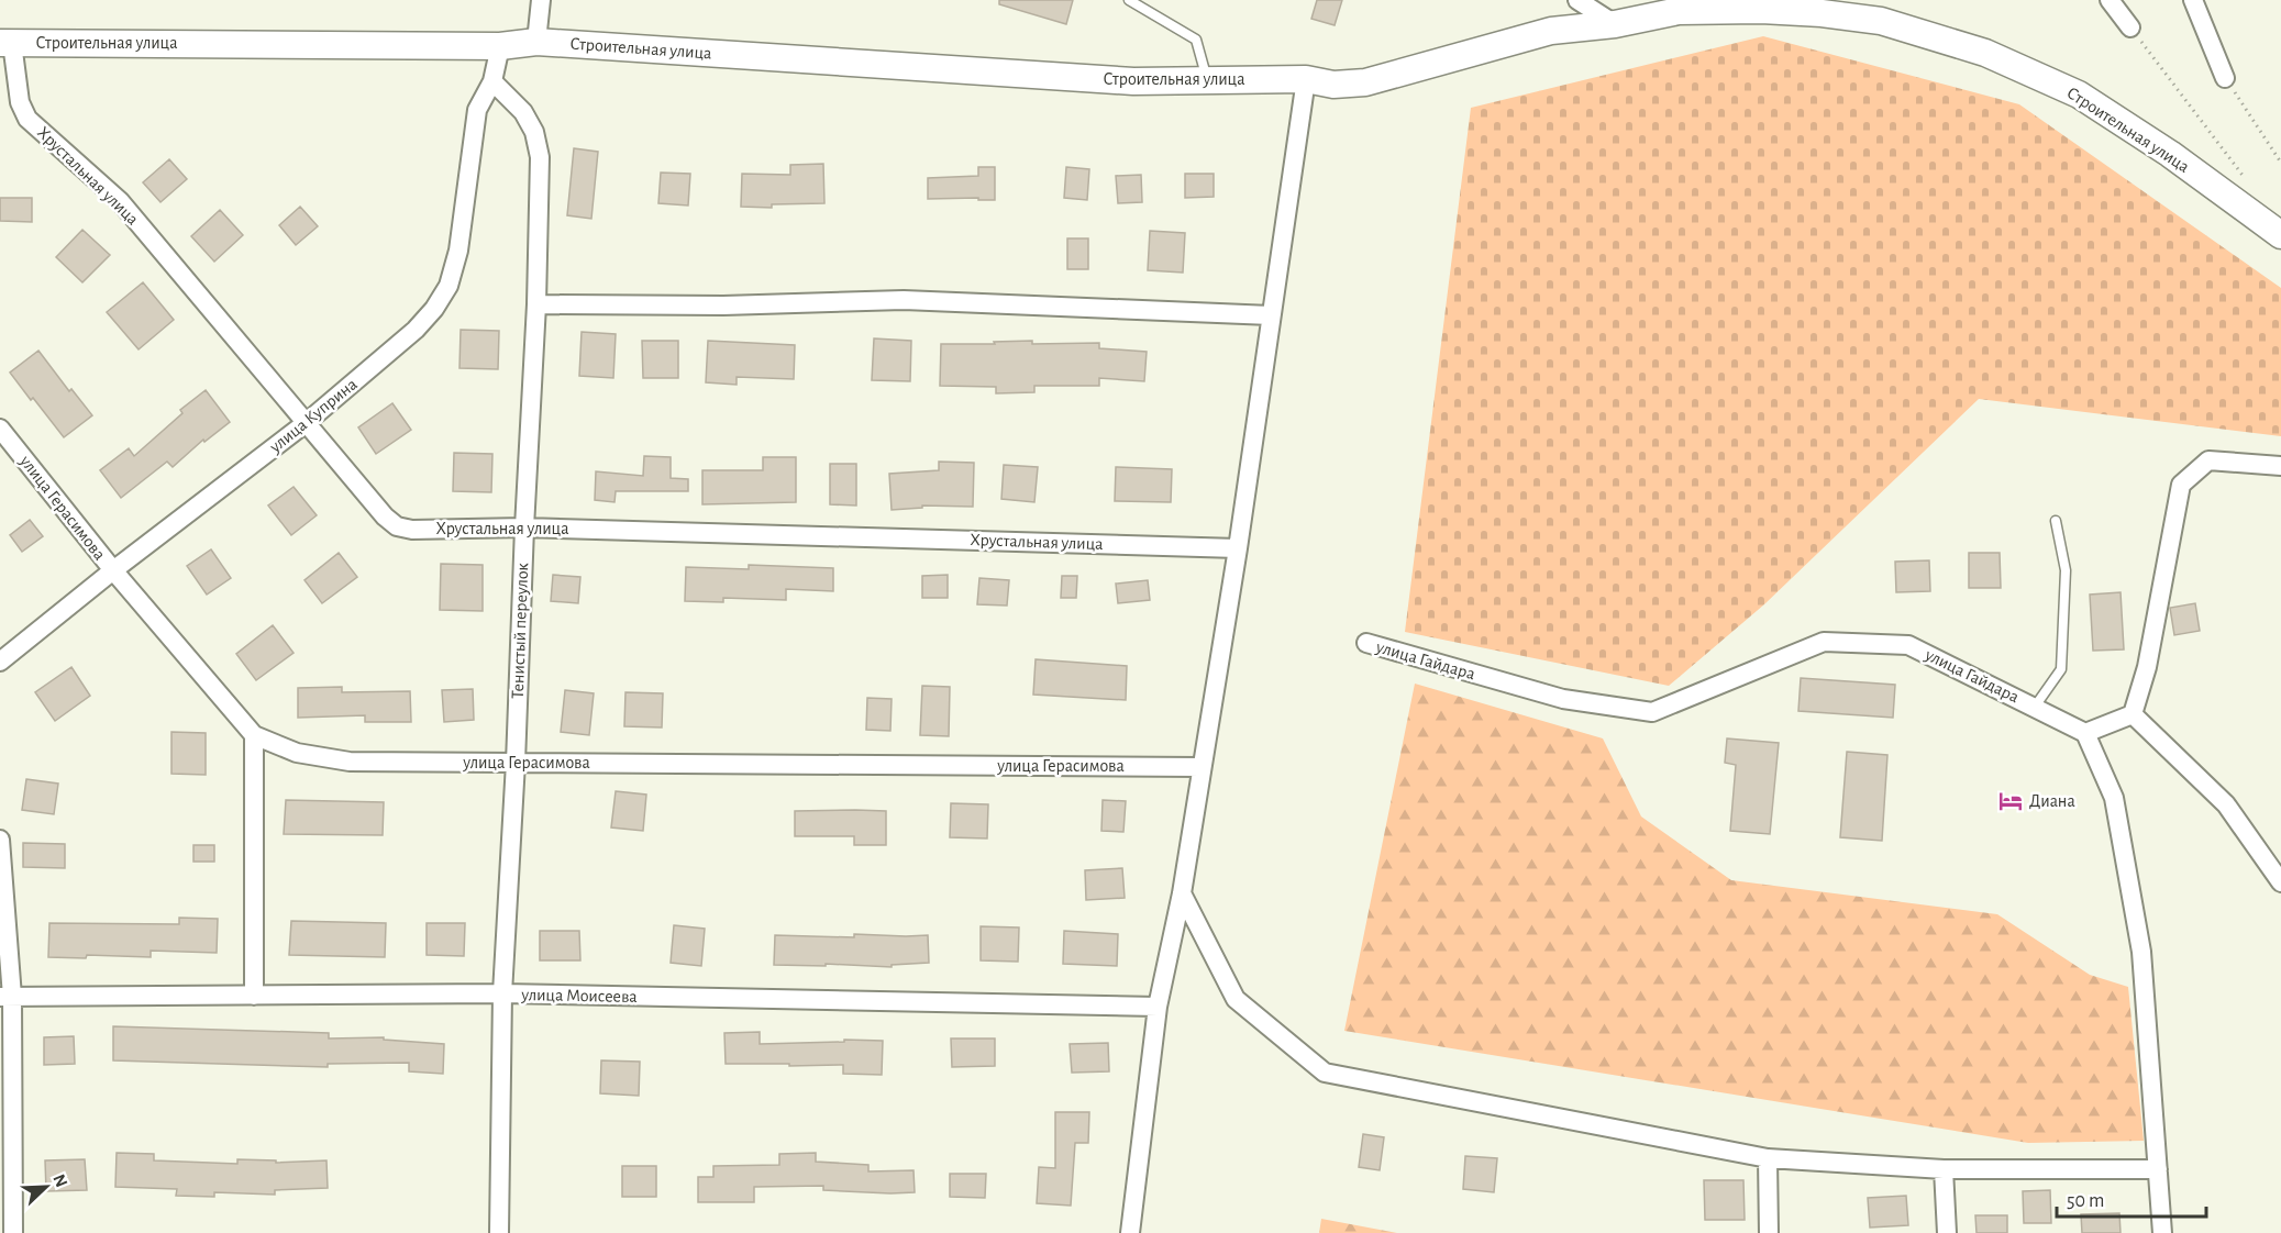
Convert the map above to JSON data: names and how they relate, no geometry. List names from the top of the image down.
{
  "streets": {
    "main road": ["Строительная улица"],
    "street": [
      "Хрустальная улица",
      "улица Куприна",
      "улица Герасимова",
      "Тенистый переулок",
      "улица Гайдара",
      "улица Моисеева"
    ]
  },
  "crossings": [
    ["Строительная улица", "Хрустальная улица"],
    ["Хрустальная улица", "улица Куприна"],
    ["Хрустальная улица", "Тенистый переулок"],
    ["улица Куприна", "улица Герасимова"],
    ["улица Куприна", "Тенистый переулок"],
    ["улица Герасимова", "Тенистый переулок"],
    ["Тенистый переулок", "улица Моисеева"]
  ],
  "places": {
    "hotel": ["Диана"]
  },
  "scale_bar": "50 m",
  "north": "top right"
}
